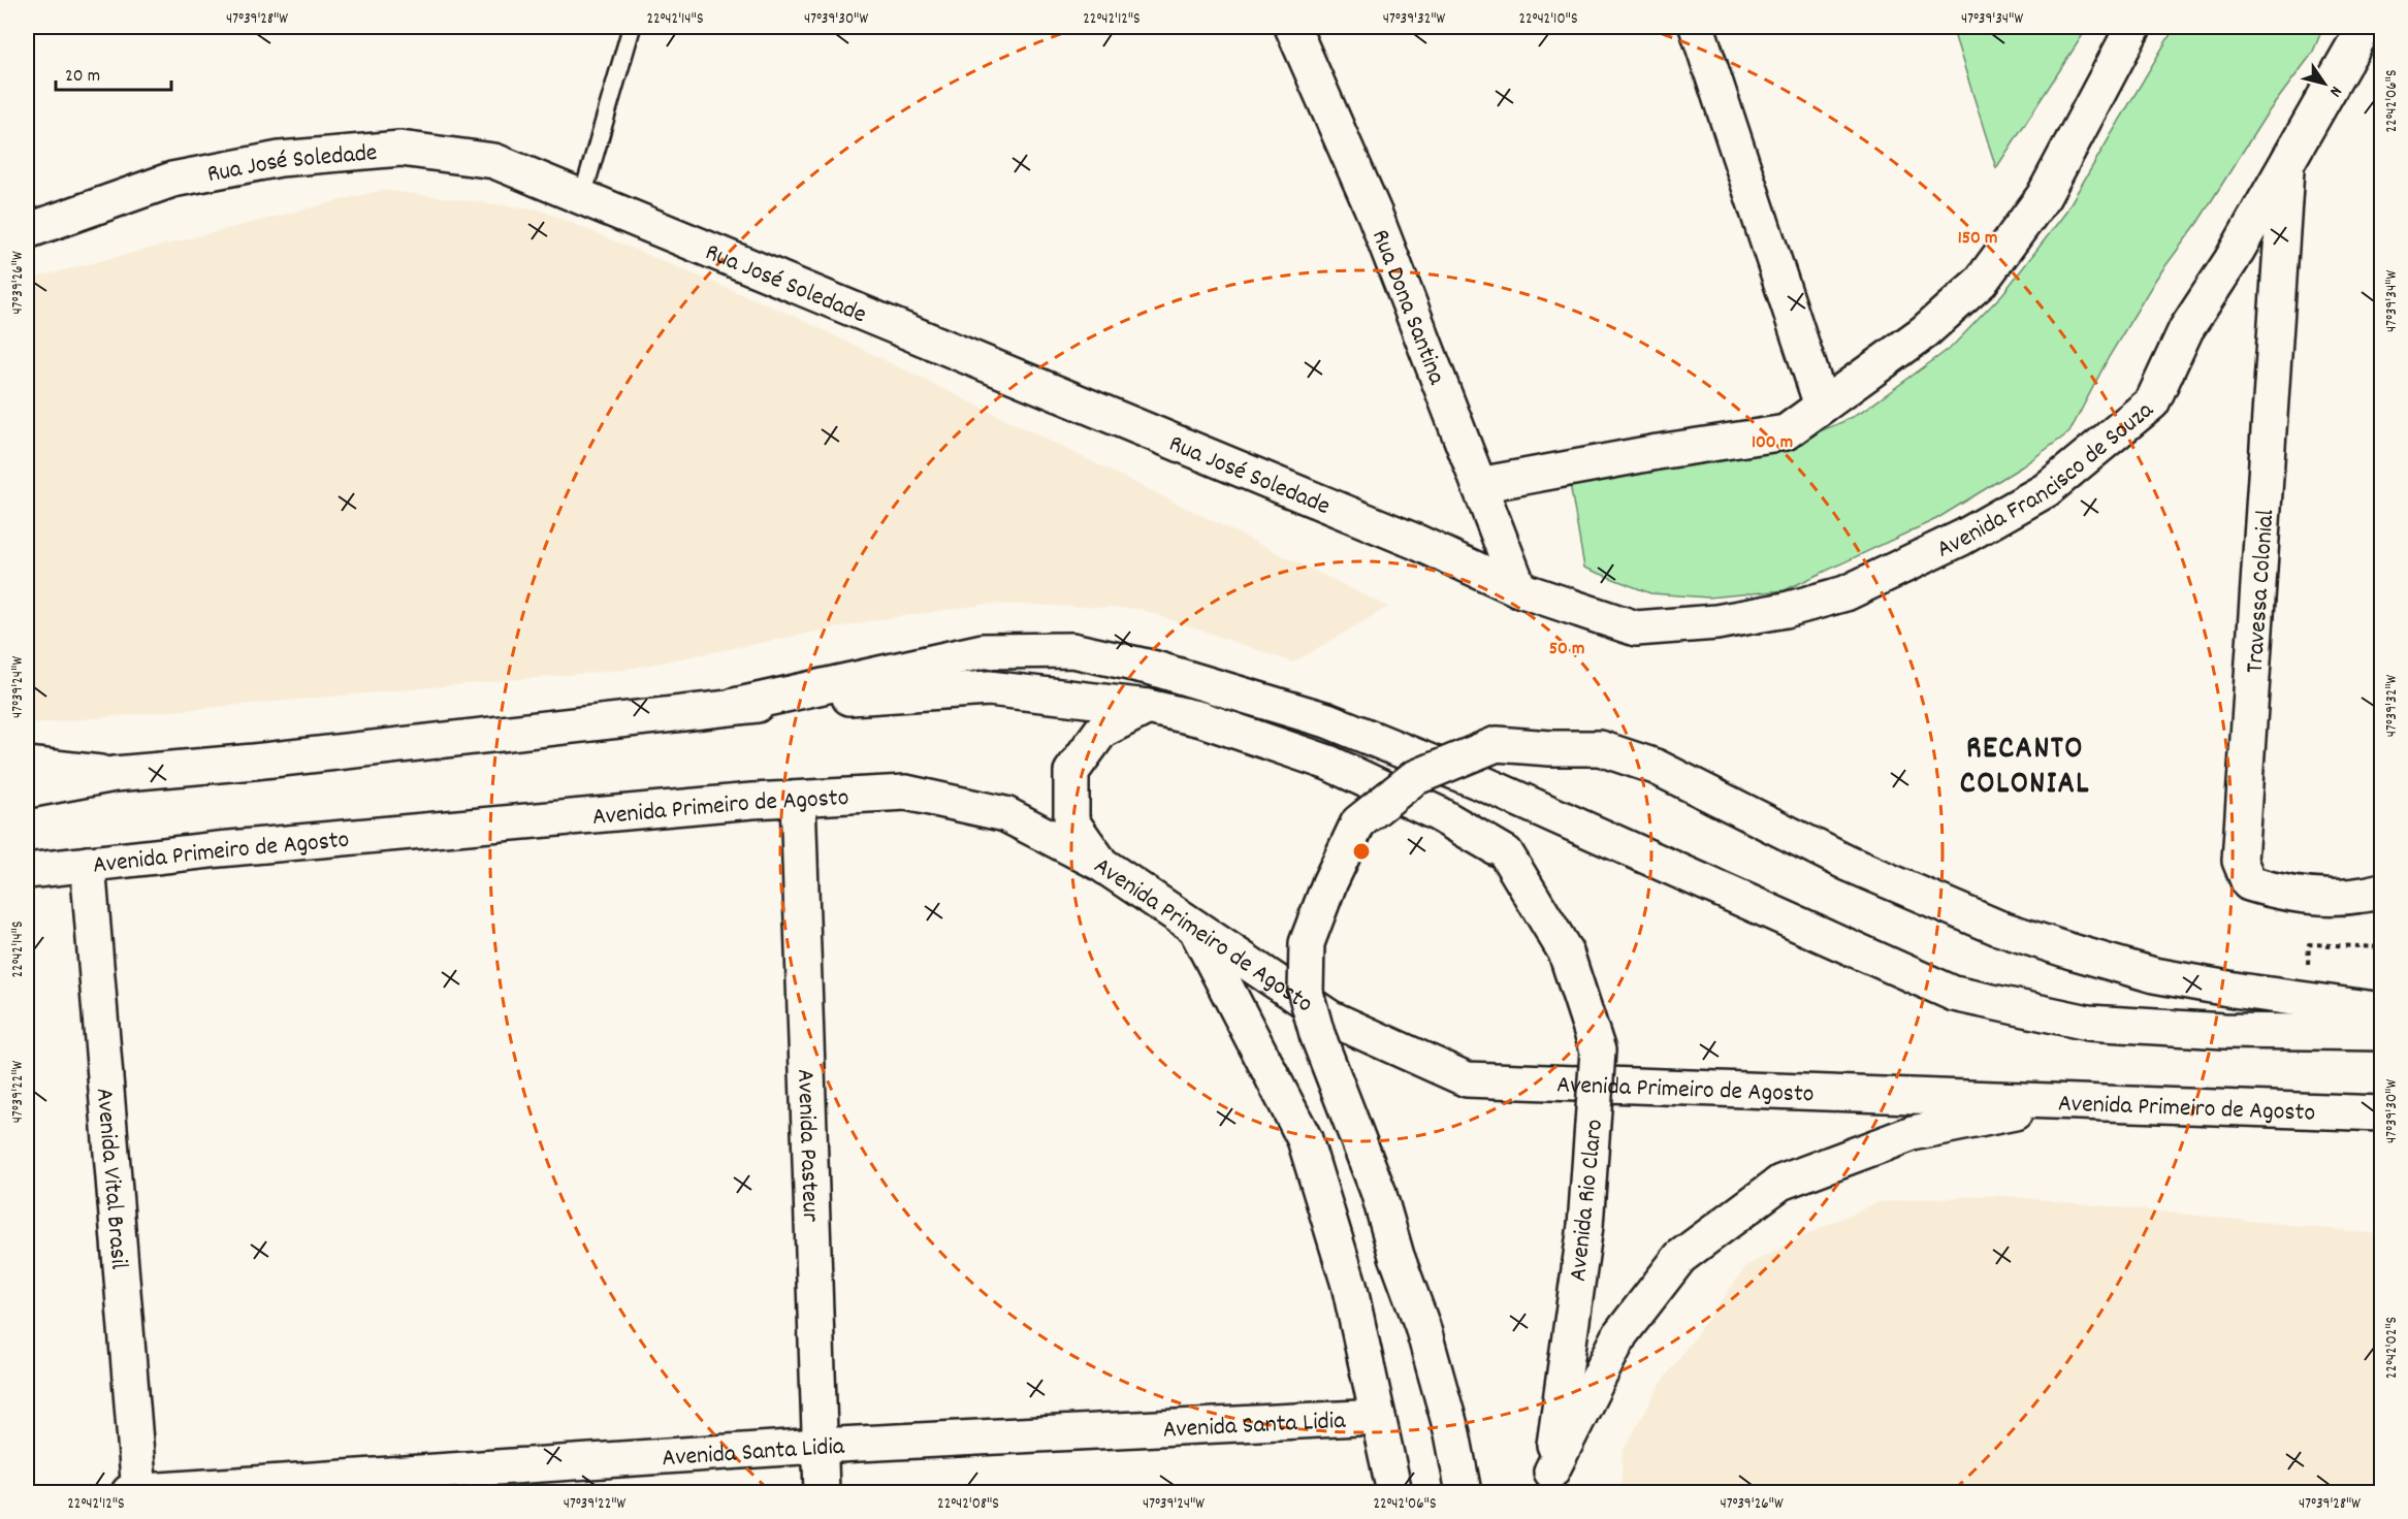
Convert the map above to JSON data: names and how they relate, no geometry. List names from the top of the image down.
{
  "streets": {
    "main road": [
      "Rua José Soledade",
      "Rua Dona Santina",
      "Avenida Francisco de Souza",
      "Travessa Colonial",
      "Avenida Primeiro de Agosto",
      "Avenida Pasteur",
      "Avenida Vital Brasil",
      "Avenida Rio Claro",
      "Avenida Santa Lidia"
    ]
  },
  "crossings": [
    ["Rua José Soledade", "Rua Dona Santina"],
    ["Rua José Soledade", "Avenida Francisco de Souza"],
    ["Rua Dona Santina", "Avenida Francisco de Souza"],
    ["Avenida Francisco de Souza", "Travessa Colonial"],
    ["Avenida Primeiro de Agosto", "Avenida Pasteur"],
    ["Avenida Primeiro de Agosto", "Avenida Vital Brasil"],
    ["Avenida Pasteur", "Avenida Santa Lidia"],
    ["Avenida Vital Brasil", "Avenida Santa Lidia"]
  ],
  "districts": ["RECANTO COLONIAL"],
  "scale_bar": "20 m",
  "north": "bottom right",
  "coordinates": [
    "47°39'28\"W",
    "22°42'14\"S",
    "47°39'30\"W",
    "22°42'12\"S",
    "47°39'32\"W",
    "22°42'10\"S",
    "47°39'34\"W",
    "22°42'06\"S",
    "47°39'26\"W",
    "47°39'24\"W",
    "47°39'22\"W",
    "22°42'02\"S",
    "22°42'08\"S"
  ],
  "rings": ["150 m", "100 m", "50 m"]
}
